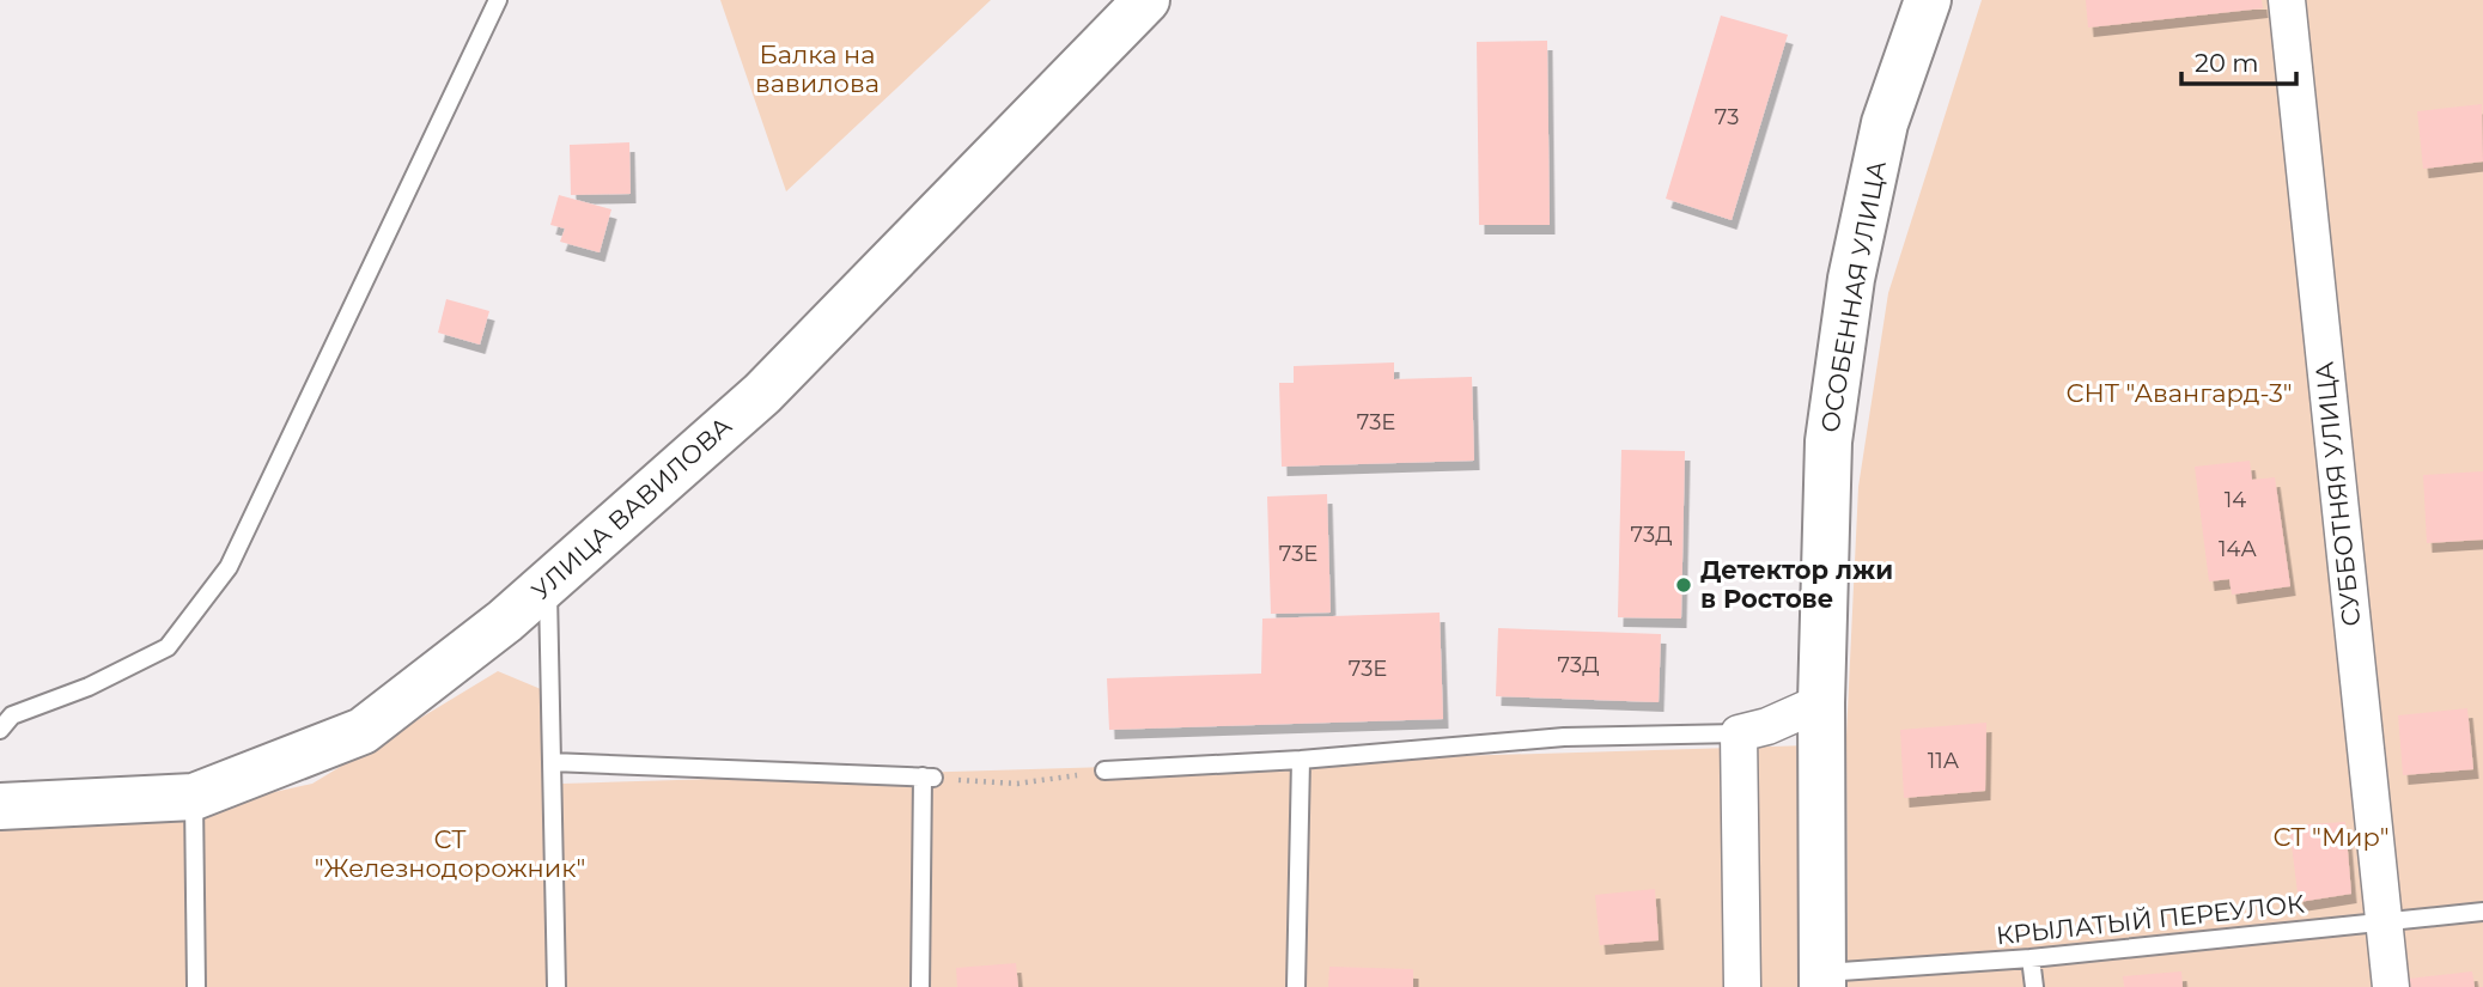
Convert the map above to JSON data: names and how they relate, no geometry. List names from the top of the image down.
{
  "streets": {
    "street": ["ОСОБЕННАЯ УЛИЦА", "СУББОТНЯЯ УЛИЦА", "УЛИЦА ВАВИЛОВА"],
    "lane": ["КРЫЛАТЫЙ ПЕРЕУЛОК"]
  },
  "crossings": [
    ["ОСОБЕННАЯ УЛИЦА", "КРЫЛАТЫЙ ПЕРЕУЛОК"],
    ["СУББОТНЯЯ УЛИЦА", "КРЫЛАТЫЙ ПЕРЕУЛОК"]
  ],
  "parks": [
    "Балка на вавилова",
    "СНТ \"Авангард-3\"",
    "СТ \"Мир\"",
    "СТ \"Железнодорожник\""
  ],
  "places": ["Детектор лжи в Ростове"],
  "house_numbers": [
    "73",
    "73Е",
    "14",
    "73Д",
    "14А",
    "73Е",
    "73Д",
    "73Е",
    "11А"
  ],
  "scale_bar": "20 m"
}
